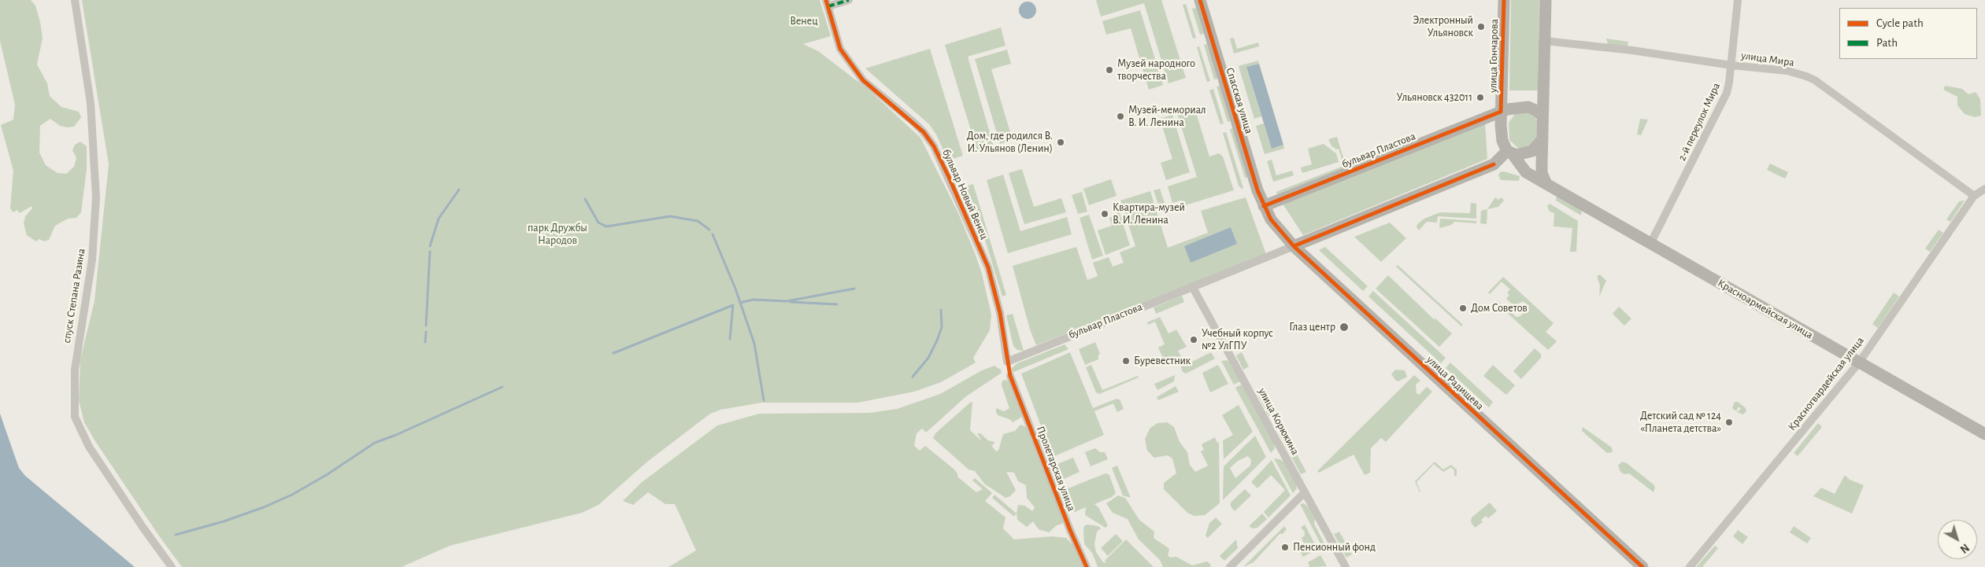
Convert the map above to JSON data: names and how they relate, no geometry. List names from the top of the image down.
{
  "streets": {
    "street": [
      "улица Гончарова",
      "улица Мира",
      "Спасская улица",
      "2-й переулок Мира",
      "бульвар Пластова",
      "бульвар Новый Венец",
      "спуск Степана Разина",
      "Красноармейская улица",
      "улица Радищева",
      "Красногвардейская улица",
      "улица Корюкина",
      "Пролетарская улица"
    ]
  },
  "crossings": [
    ["улица Гончарова", "бульвар Пластова"],
    ["улица Гончарова", "Красноармейская улица"],
    ["улица Мира", "2-й переулок Мира"],
    ["улица Мира", "Красногвардейская улица"],
    ["Спасская улица", "бульвар Пластова"],
    ["Спасская улица", "улица Радищева"],
    ["2-й переулок Мира", "Красноармейская улица"],
    ["бульвар Пластова", "бульвар Новый Венец"],
    ["бульвар Пластова", "улица Радищева"],
    ["бульвар Пластова", "улица Корюкина"],
    ["Красноармейская улица", "Красногвардейская улица"]
  ],
  "parks": ["Венец", "парк Дружбы Народов"],
  "places": [
    "Электронный Ульяновск",
    "Музей народного творчества",
    "Ульяновск 432011",
    "Музей-мемориал В. И. Ленина",
    "Дом, где родился В. И. Ульянов (Ленин)",
    "Квартира-музей В. И. Ленина",
    "Дом Советов",
    "Глаз центр",
    "Учебный корпус №2 УлГПУ",
    "Буревестник",
    "Детский сад № 124 «Планета детства»",
    "Пенсионный фонд"
  ],
  "legend": ["Cycle path", "Path"],
  "north": "bottom right"
}
